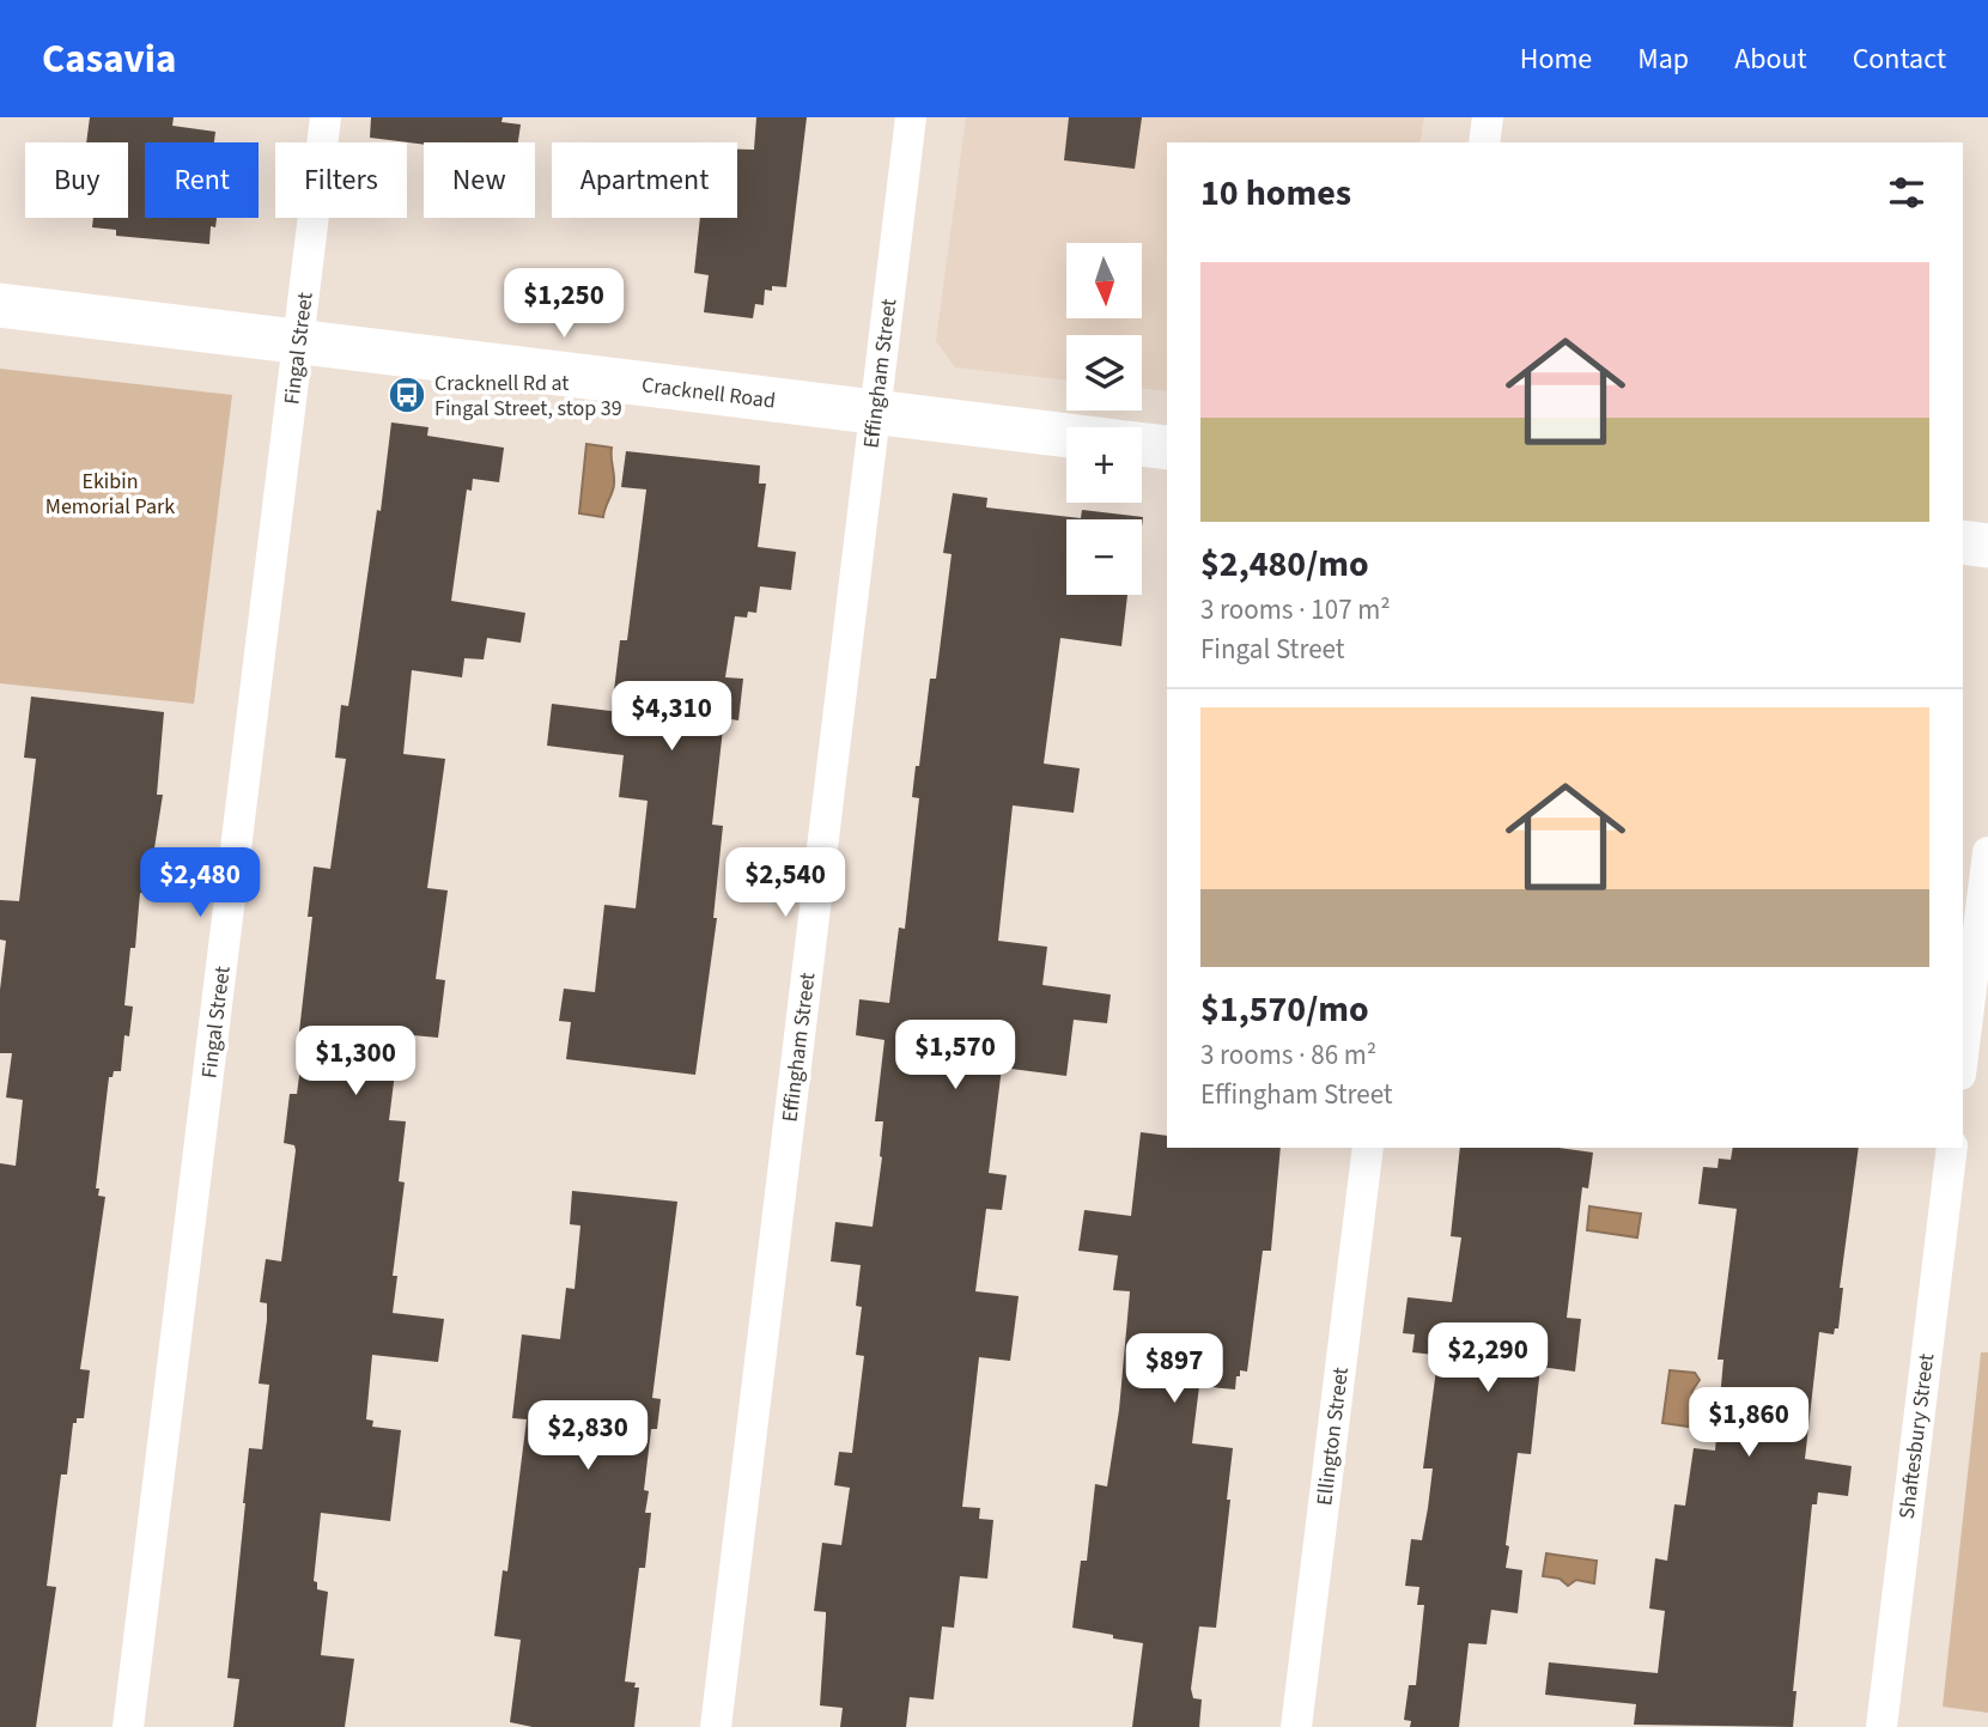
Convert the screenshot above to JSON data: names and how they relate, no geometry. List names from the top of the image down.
{
  "streets": {
    "street": [
      "Fingal Street",
      "Effingham Street",
      "Cracknell Road",
      "Ellington Street",
      "Shaftesbury Street"
    ]
  },
  "crossings": [
    ["Fingal Street", "Cracknell Road"],
    ["Effingham Street", "Cracknell Road"]
  ],
  "parks": ["Ekibin Memorial Park"],
  "places": {
    "bus stop": ["Cracknell Rd at Fingal Street, stop 39"]
  },
  "north": "bottom",
  "page": {
    "header": "Casavia",
    "nav": [
      "Home",
      "Map",
      "About",
      "Contact"
    ],
    "chip": [
      "Buy",
      "Rent",
      "Filters",
      "New",
      "Apartment"
    ],
    "heading": "10 homes",
    "map_buttons": ["+", "−"],
    "list": [
      {
        "name": "$2,480/mo",
        "note": "3 rooms · 107 m² · Fingal Street"
      },
      {
        "name": "$1,570/mo",
        "note": "3 rooms · 86 m² · Effingham Street"
      }
    ],
    "price": [
      "$1,250",
      "$4,310",
      "$2,480",
      "$2,540",
      "$1,570",
      "$1,300",
      "$2,290",
      "$897",
      "$1,860",
      "$2,830"
    ]
  }
}
